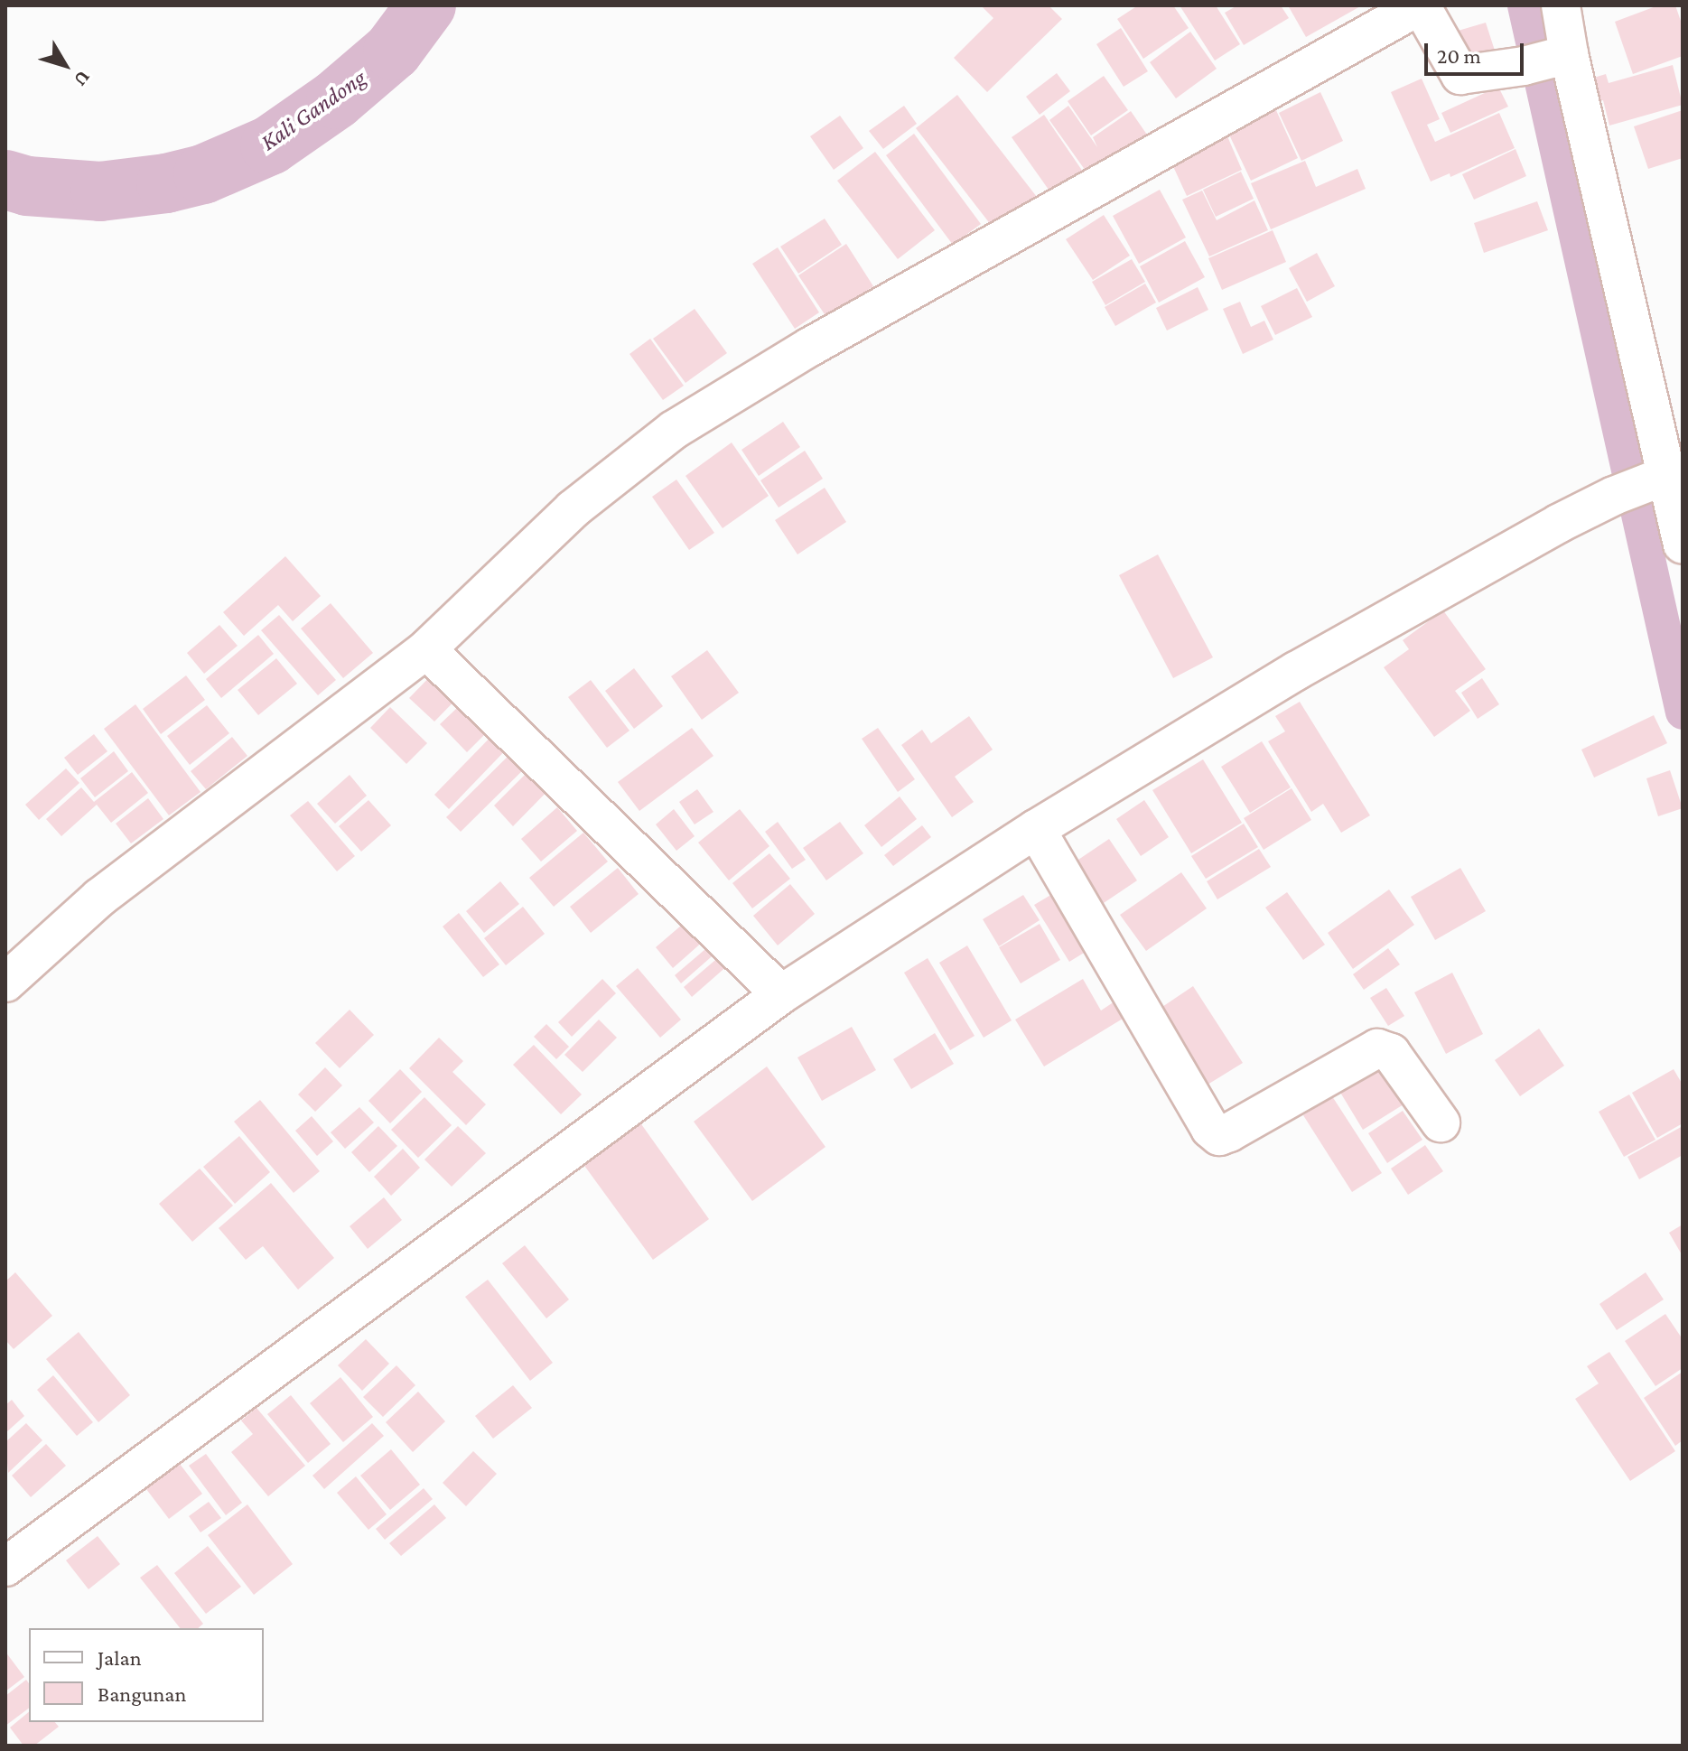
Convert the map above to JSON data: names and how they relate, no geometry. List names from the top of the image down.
{
  "water": ["Kali Gandong"],
  "legend": ["Jalan", "Bangunan"],
  "scale_bar": "20 m",
  "north": "bottom right"
}
